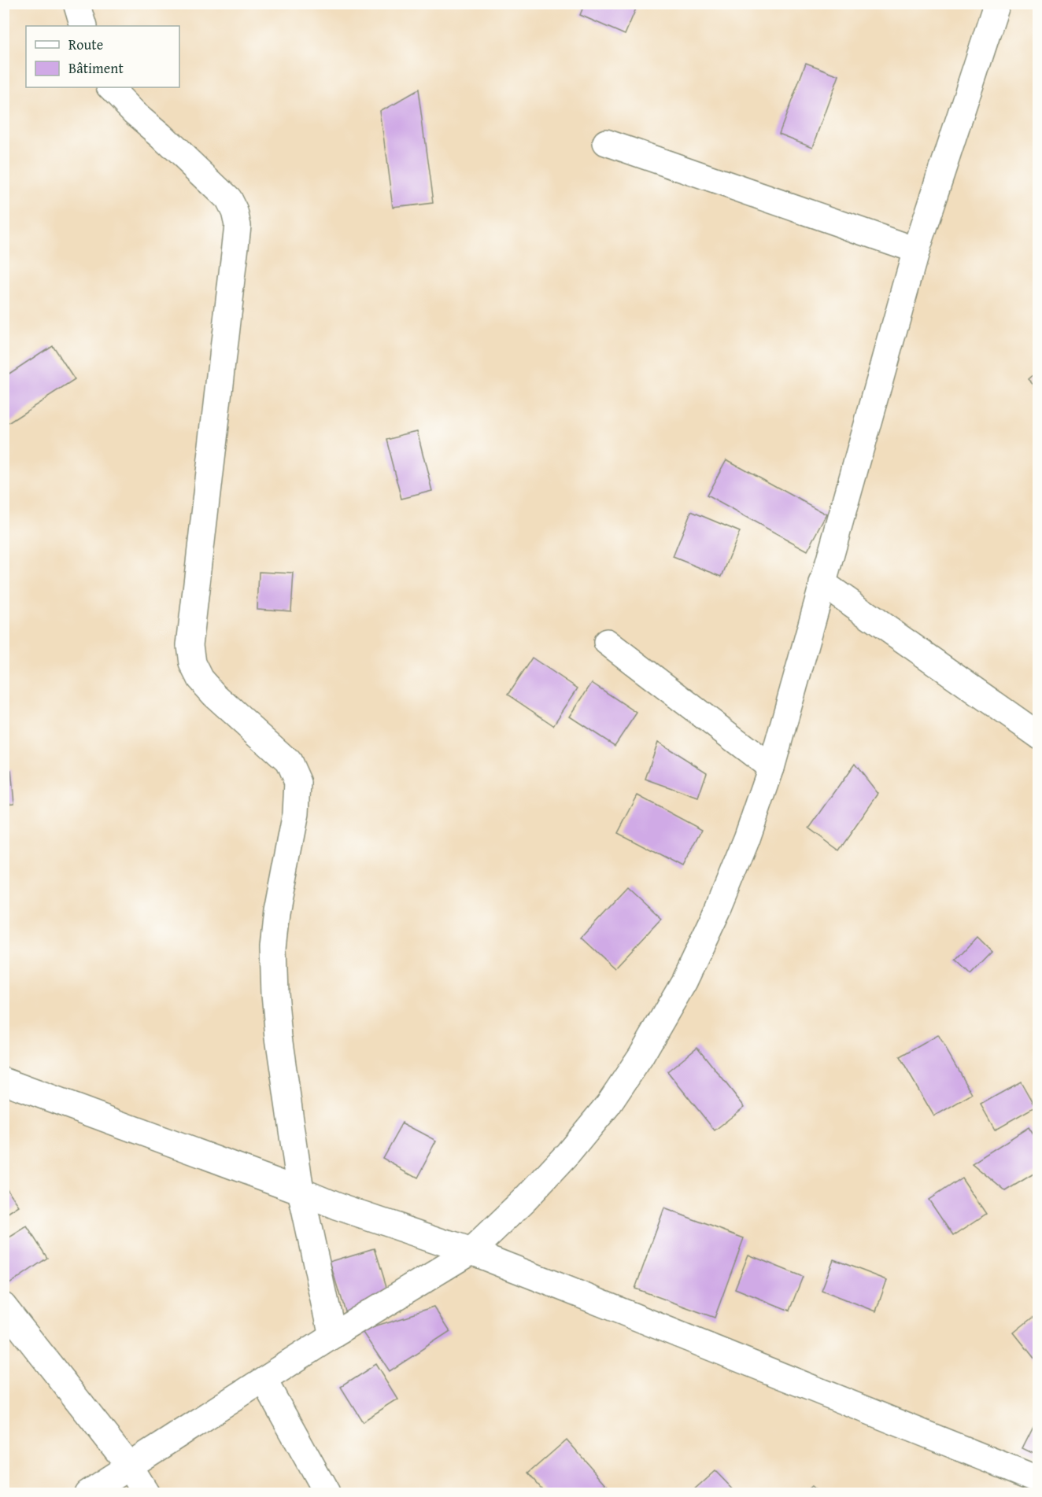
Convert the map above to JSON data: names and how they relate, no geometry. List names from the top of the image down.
{
  "legend": ["Route", "Bâtiment"]
}
